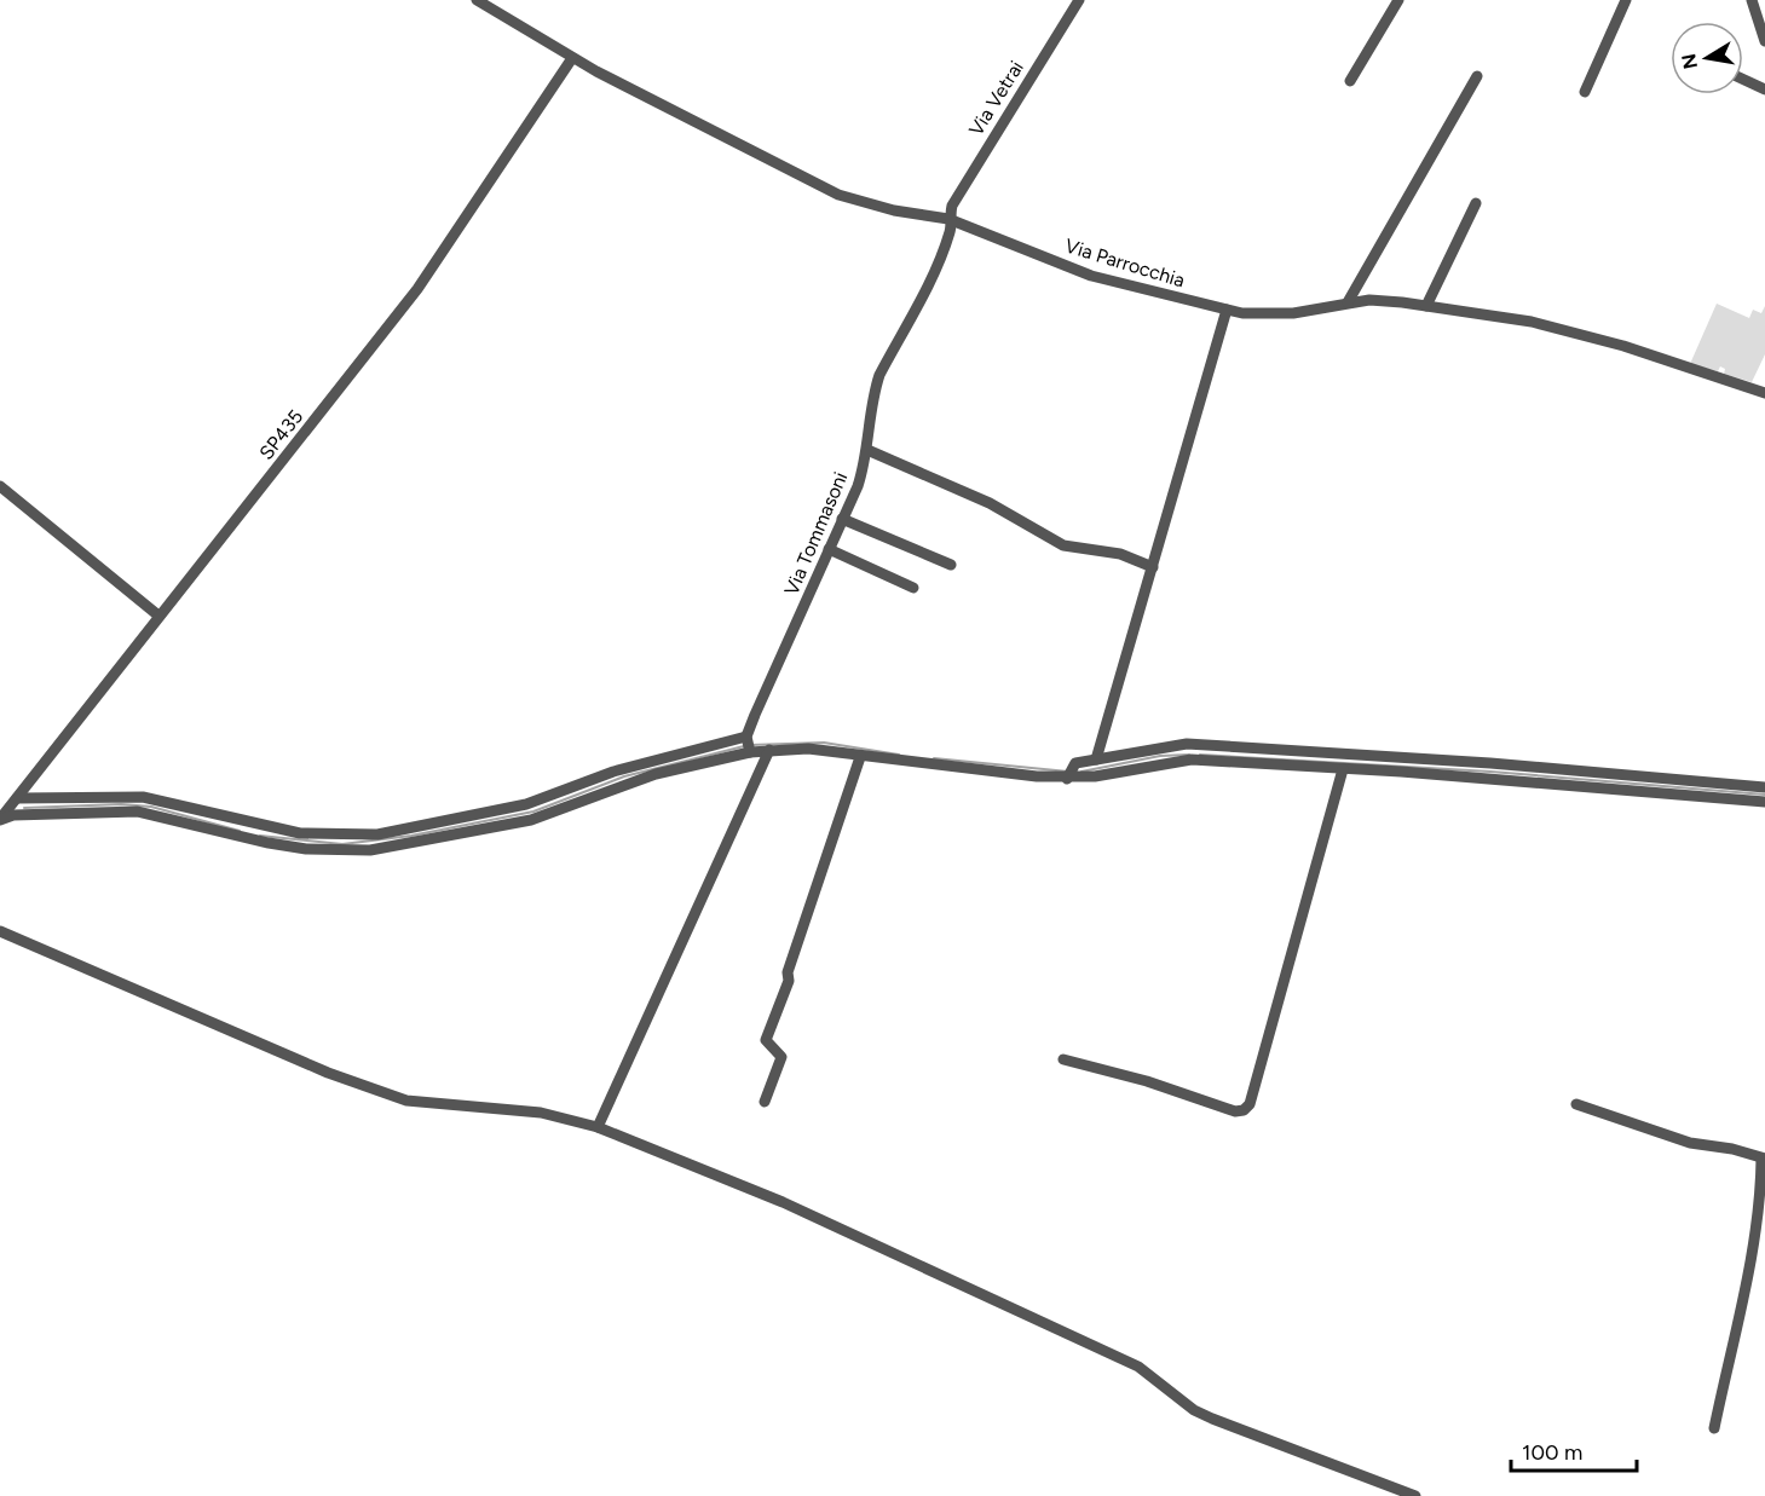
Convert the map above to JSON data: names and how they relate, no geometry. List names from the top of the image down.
{
  "streets": {
    "street": [
      "Via Vetrai",
      "Via Parrocchia",
      "SP435",
      "Via Tommasoni"
    ]
  },
  "crossings": [
    ["Via Vetrai", "Via Parrocchia"],
    ["Via Vetrai", "Via Tommasoni"],
    ["Via Parrocchia", "SP435"],
    ["Via Parrocchia", "Via Tommasoni"]
  ],
  "scale_bar": "100 m",
  "north": "left"
}
